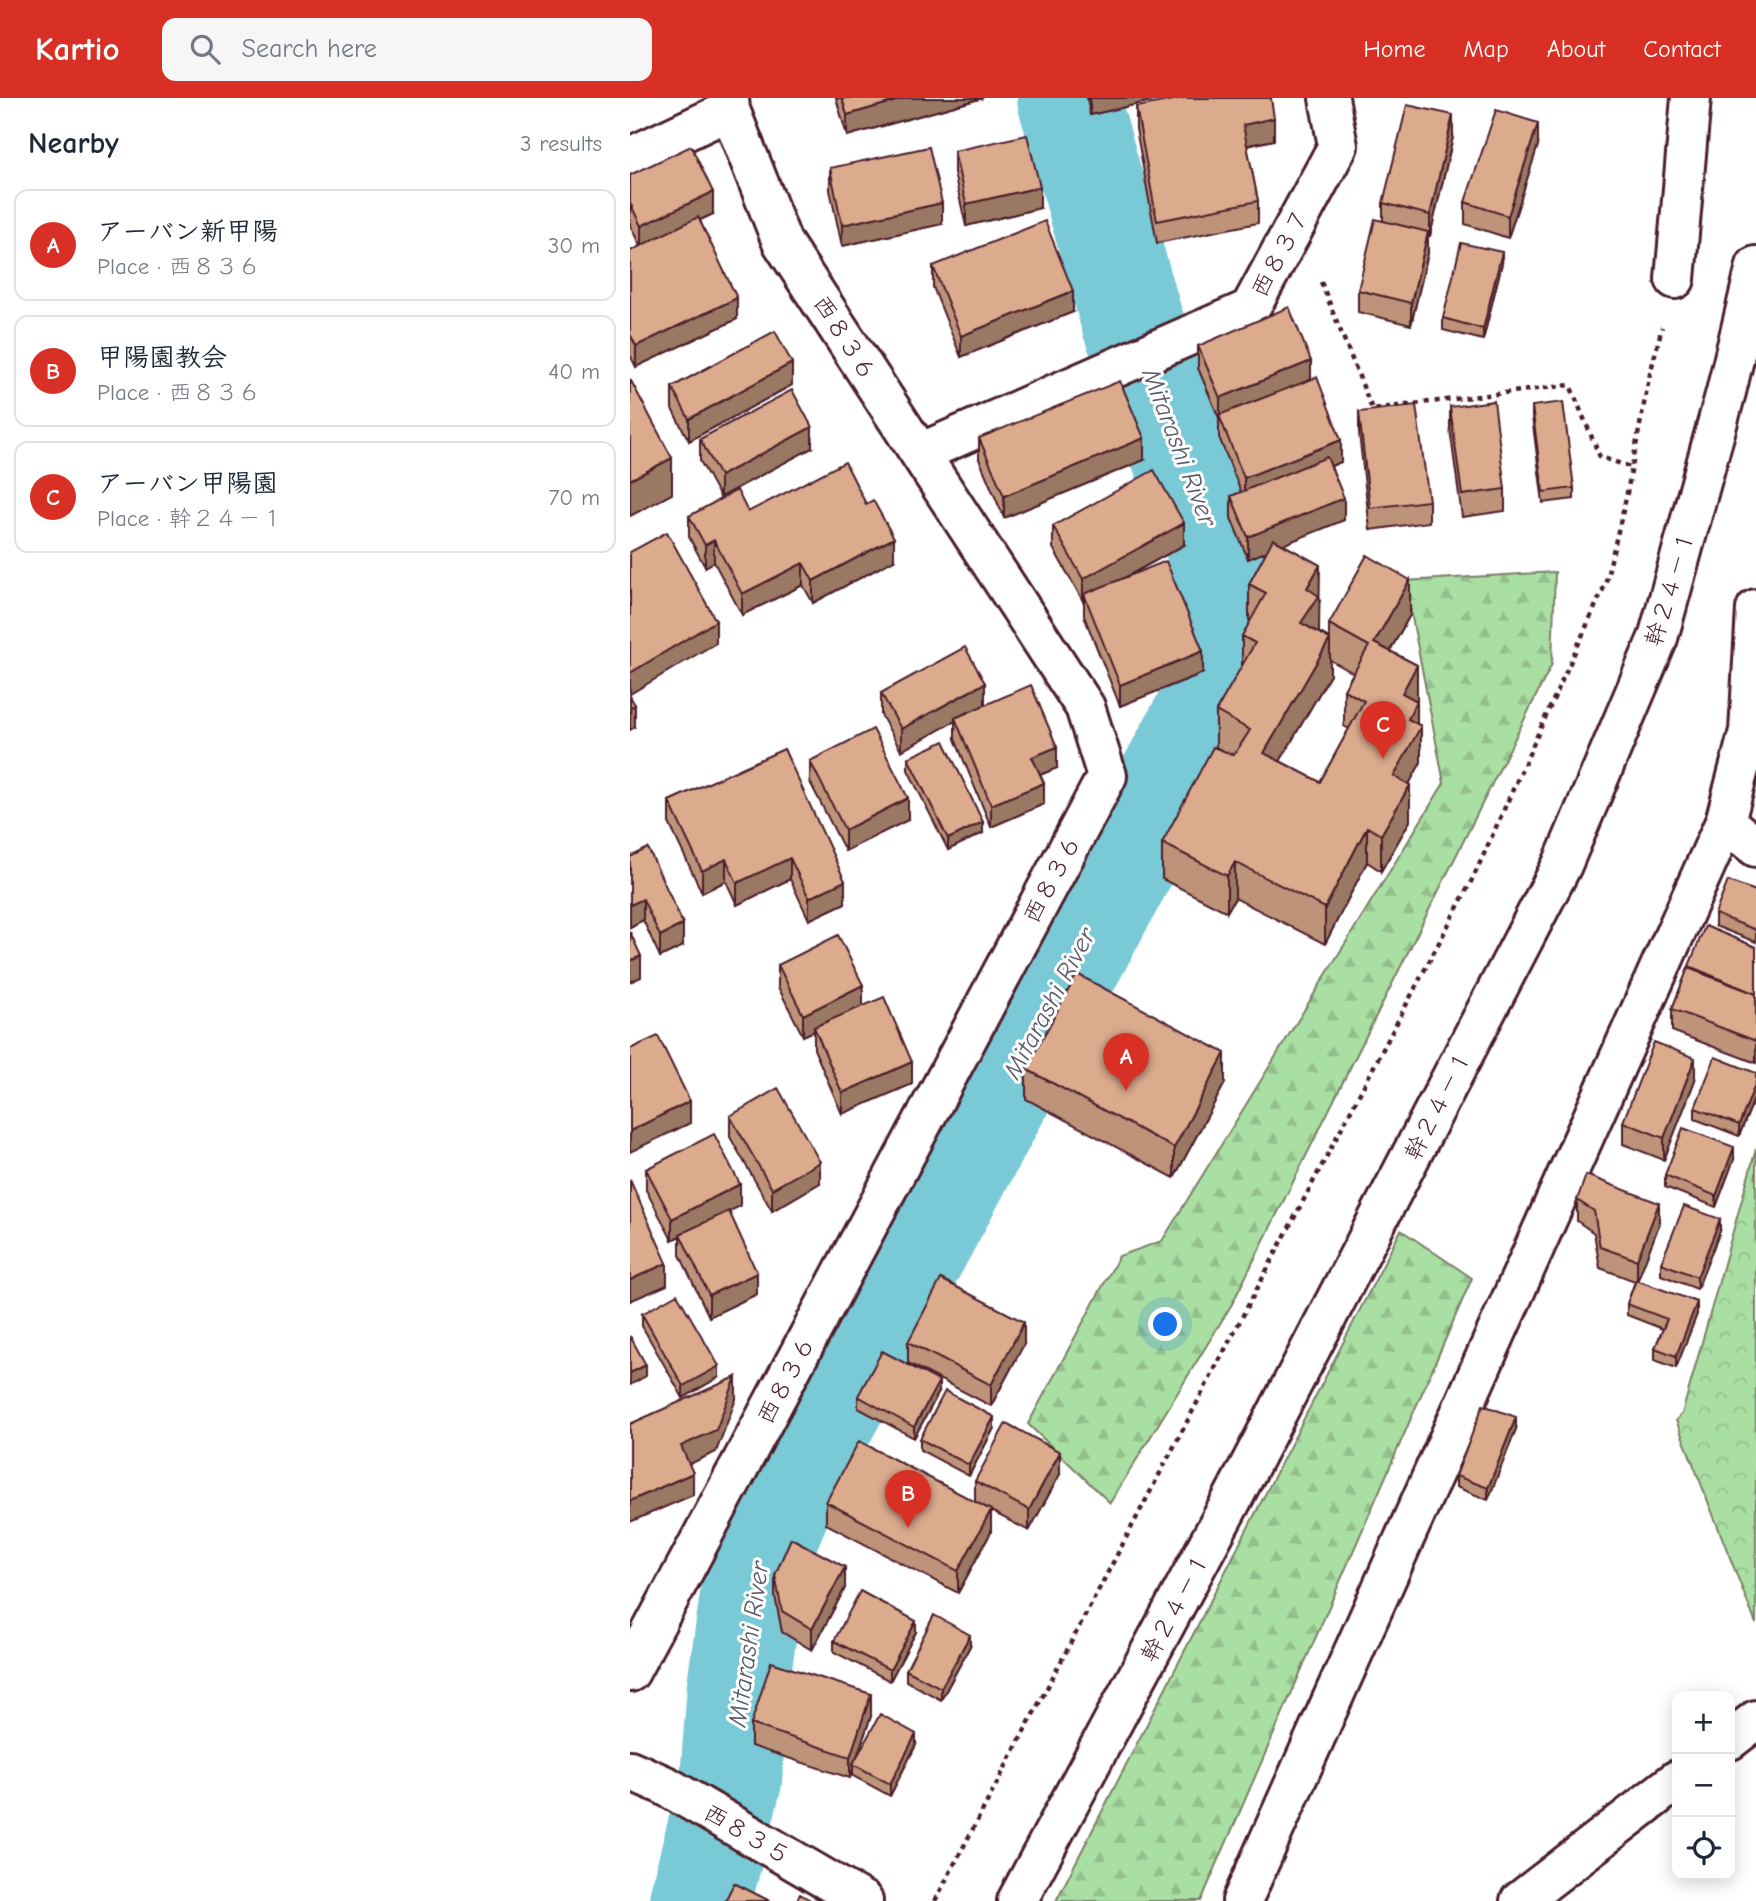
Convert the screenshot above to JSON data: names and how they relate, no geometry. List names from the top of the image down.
{
  "streets": {
    "street": [
      "西８３７",
      "西８３６",
      "幹２４－１",
      "西８３５"
    ]
  },
  "crossings": [
    ["西８３７", "西８３６"]
  ],
  "water": ["Mitarashi River"],
  "page": {
    "header": "Kartio",
    "search": "Search here",
    "nav": [
      "Home",
      "Map",
      "About",
      "Contact"
    ],
    "heading": ["Nearby", "3 results"],
    "list": [
      {
        "mark": "A",
        "name": "アーバン新甲陽",
        "note": "Place · 西８３６",
        "value": "30 m"
      },
      {
        "mark": "B",
        "name": "甲陽園教会",
        "note": "Place · 西８３６",
        "value": "40 m"
      },
      {
        "mark": "C",
        "name": "アーバン甲陽園",
        "note": "Place · 幹２４－１",
        "value": "70 m"
      }
    ],
    "pins": ["C", "A", "B"],
    "map_buttons": ["+", "−"]
  }
}
